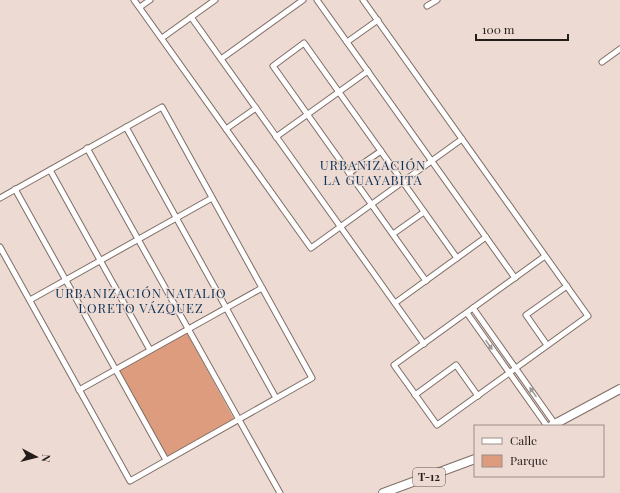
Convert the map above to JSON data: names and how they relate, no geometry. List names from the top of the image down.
{
  "streets": {
    "highway": ["T-12"]
  },
  "districts": ["URBANIZACIÓN LA GUAYABITA", "URBANIZACIÓN NATALIO LORETO VÁZQUEZ"],
  "legend": ["Calle", "Parque"],
  "scale_bar": "100 m",
  "north": "right"
}
